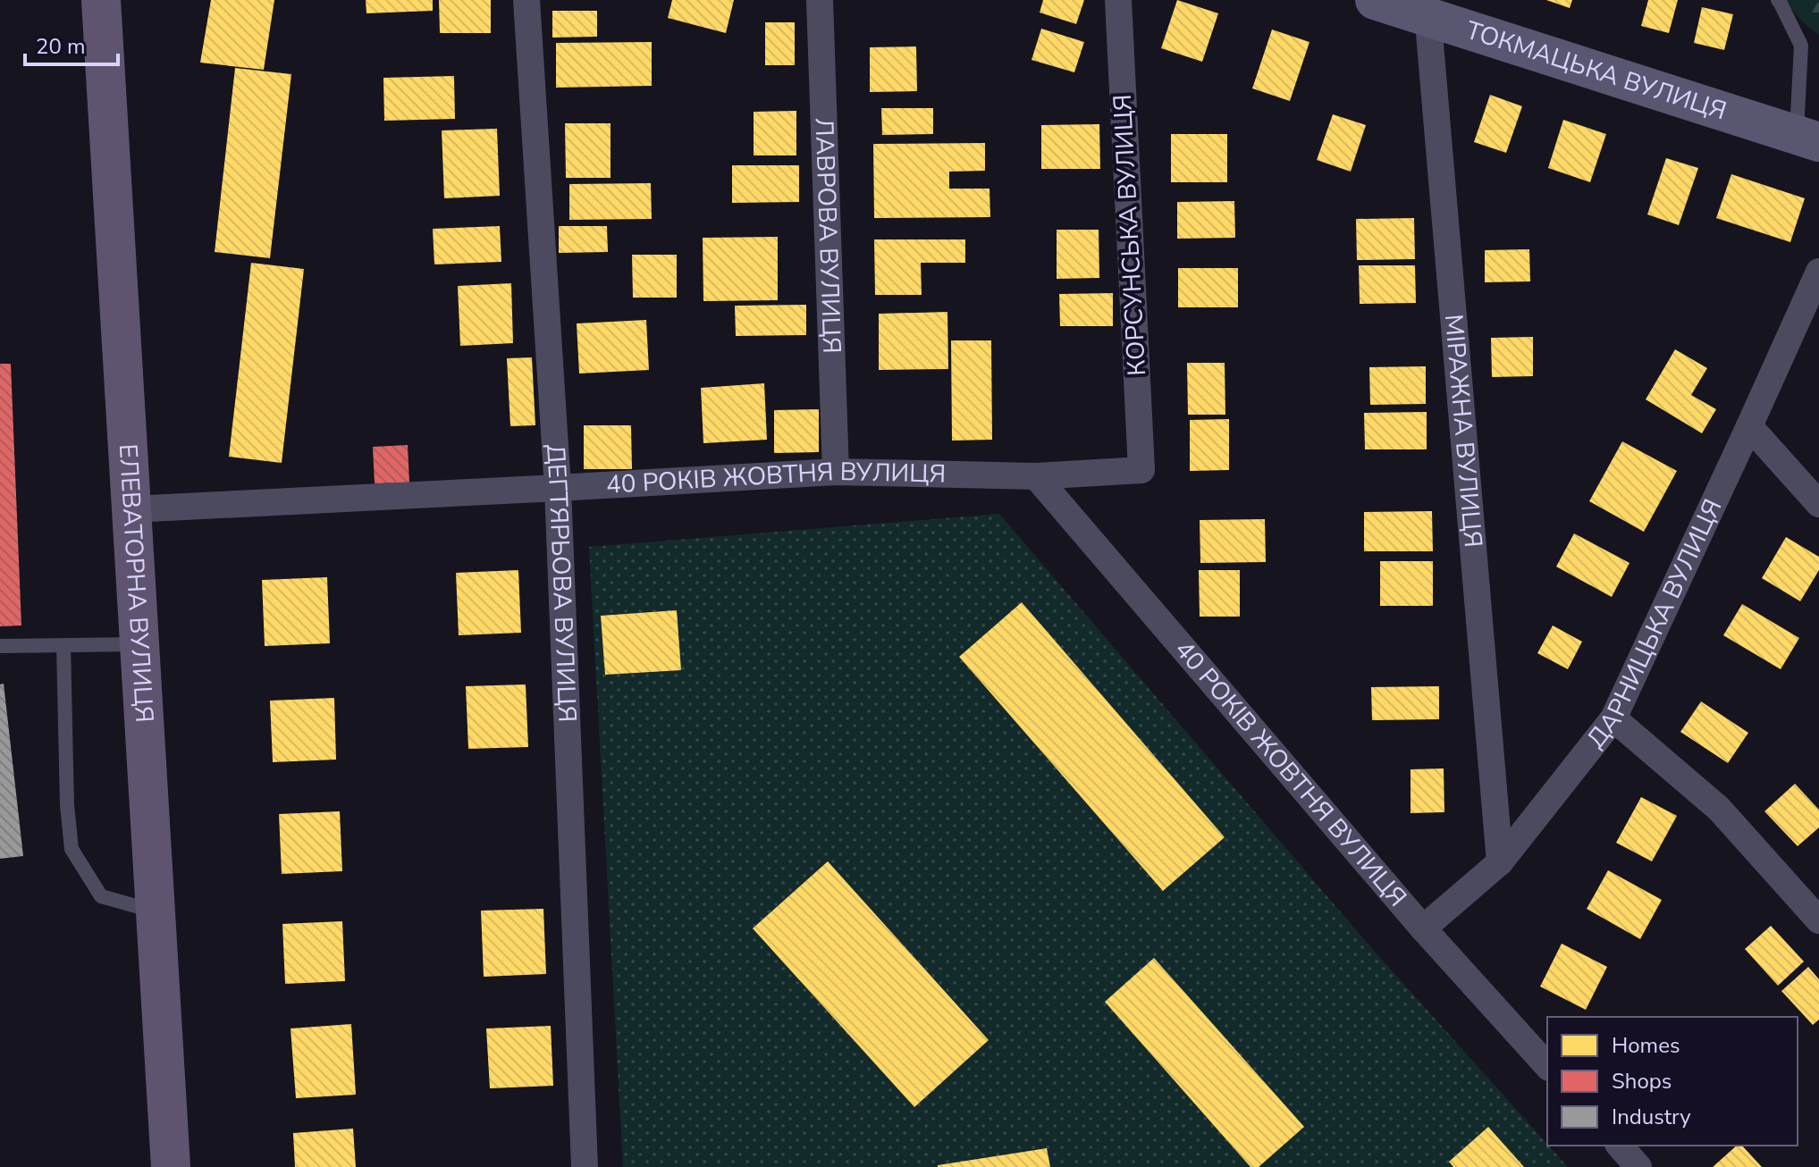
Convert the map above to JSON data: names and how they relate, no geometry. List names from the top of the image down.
{
  "streets": {
    "main road": ["ЕЛЕВАТОРНА ВУЛИЦЯ"],
    "street": [
      "ТОКМАЦЬКА ВУЛИЦЯ",
      "КОРСУНСЬКА ВУЛИЦЯ",
      "ЛАВРОВА ВУЛИЦЯ",
      "МІРАЖНА ВУЛИЦЯ",
      "40 РОКІВ ЖОВТНЯ ВУЛИЦЯ",
      "ДЕГТЯРЬОВА ВУЛИЦЯ",
      "ДАРНИЦЬКА ВУЛИЦЯ"
    ]
  },
  "crossings": [
    ["ТОКМАЦЬКА ВУЛИЦЯ", "МІРАЖНА ВУЛИЦЯ"],
    ["КОРСУНСЬКА ВУЛИЦЯ", "40 РОКІВ ЖОВТНЯ ВУЛИЦЯ"],
    ["ЛАВРОВА ВУЛИЦЯ", "40 РОКІВ ЖОВТНЯ ВУЛИЦЯ"],
    ["МІРАЖНА ВУЛИЦЯ", "ДАРНИЦЬКА ВУЛИЦЯ"],
    ["40 РОКІВ ЖОВТНЯ ВУЛИЦЯ", "ЕЛЕВАТОРНА ВУЛИЦЯ"],
    ["40 РОКІВ ЖОВТНЯ ВУЛИЦЯ", "ДЕГТЯРЬОВА ВУЛИЦЯ"],
    ["40 РОКІВ ЖОВТНЯ ВУЛИЦЯ", "ДАРНИЦЬКА ВУЛИЦЯ"]
  ],
  "legend": ["Homes", "Shops", "Industry"],
  "scale_bar": "20 m"
}
